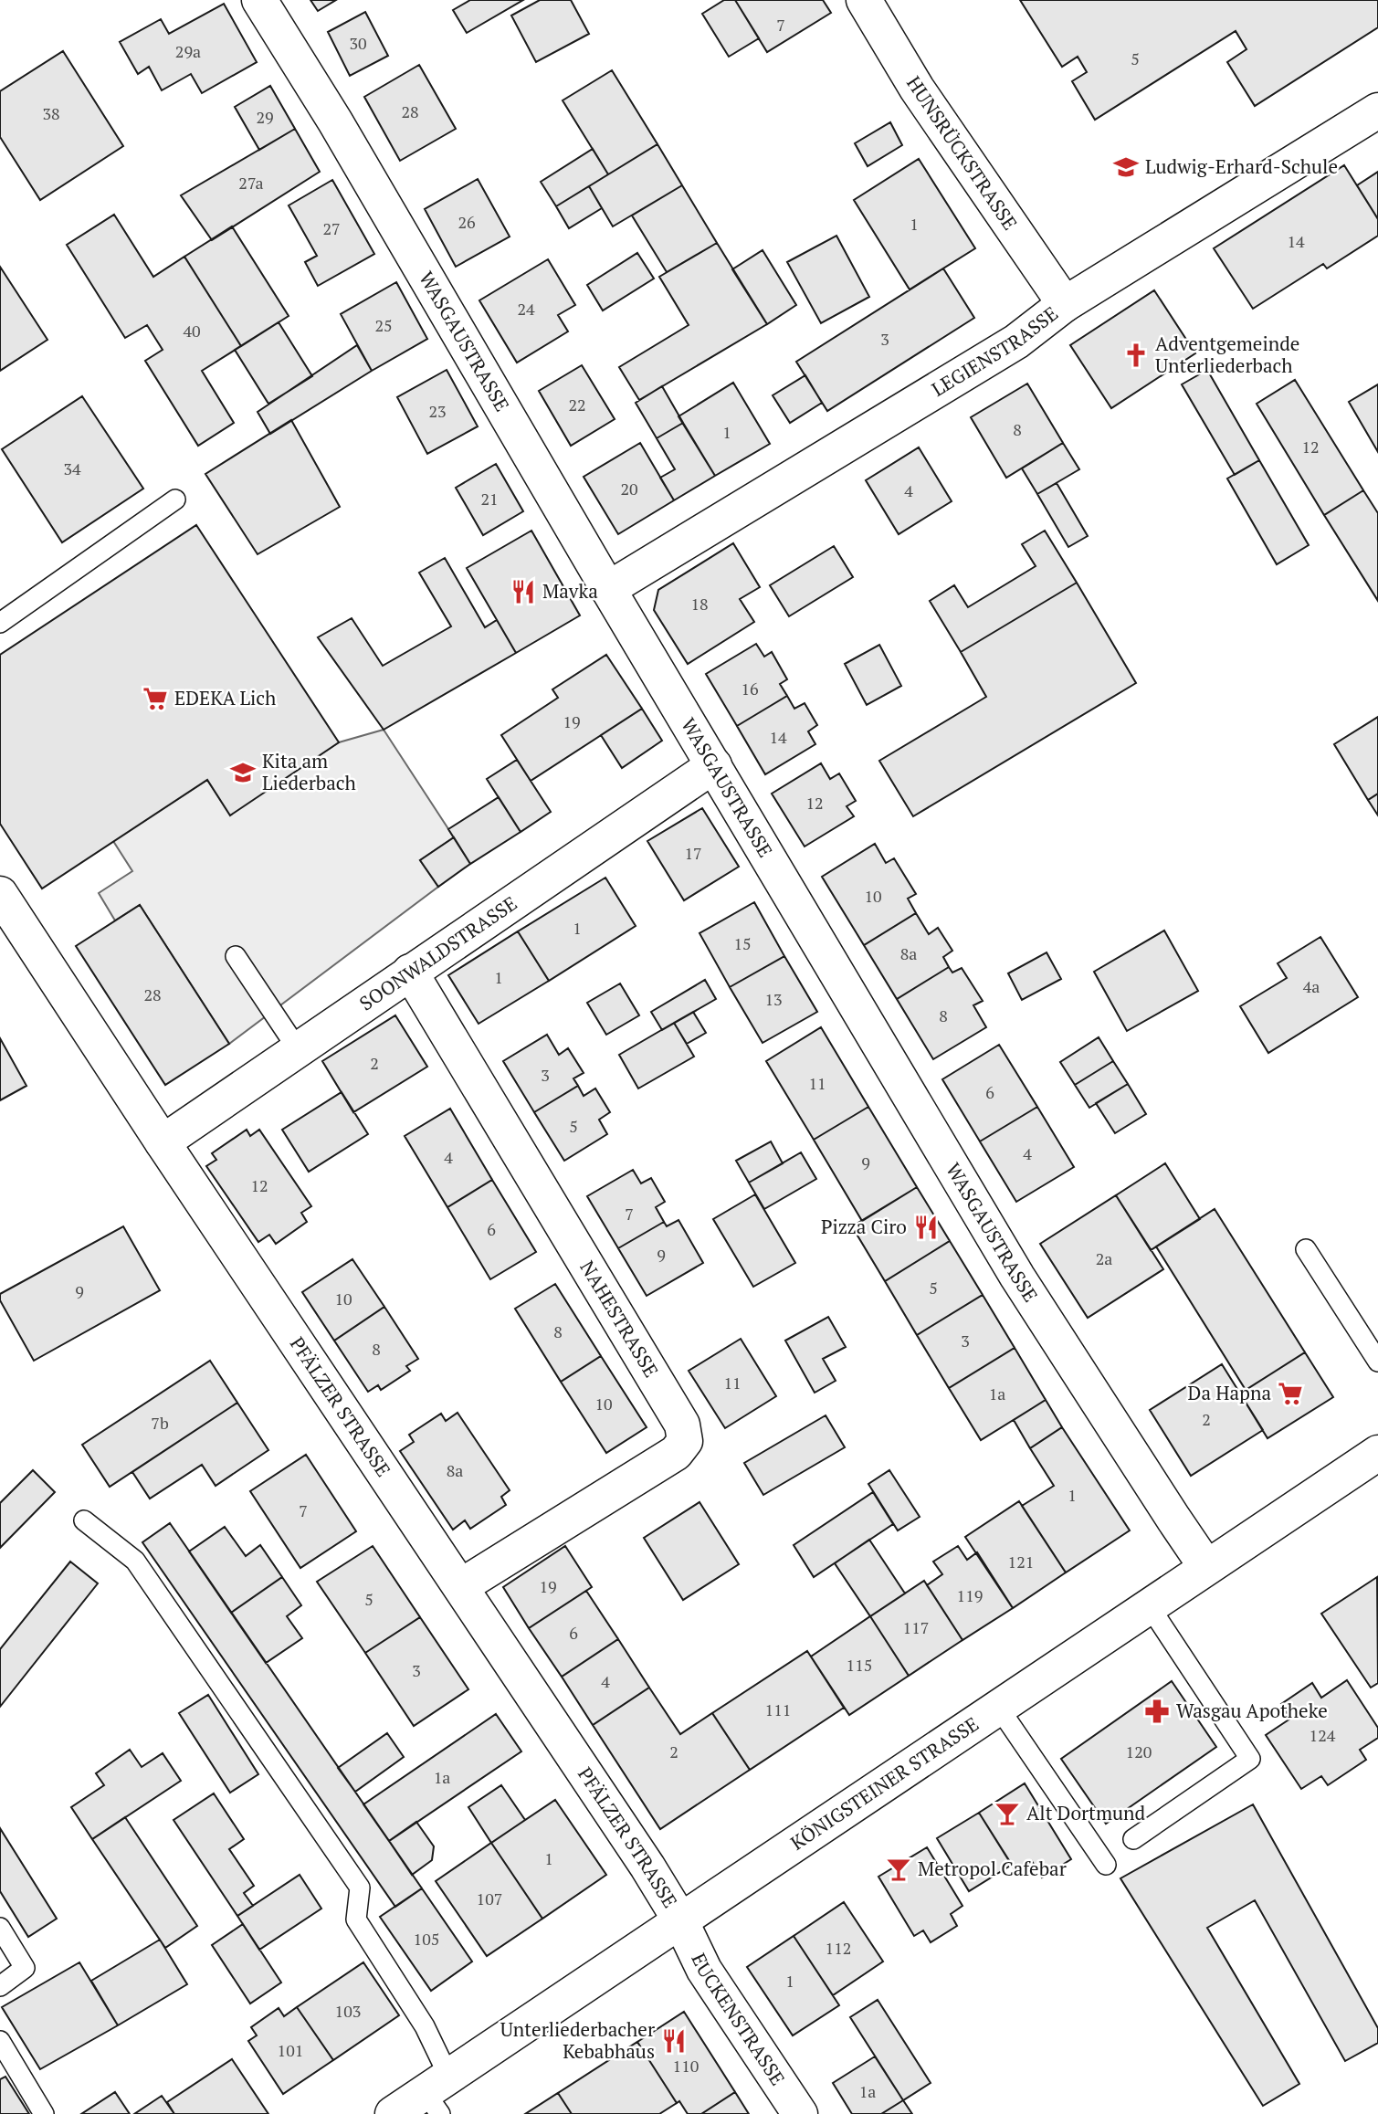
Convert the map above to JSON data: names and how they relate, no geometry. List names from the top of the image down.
{
  "streets": {
    "street": [
      "HUNSRÜCKSTRASSE",
      "WASGAUSTRASSE",
      "LEGIENSTRASSE",
      "SOONWALDSTRASSE",
      "NAHESTRASSE",
      "PFÄLZER STRASSE",
      "KÖNIGSTEINER STRASSE",
      "EUCKENSTRASSE"
    ]
  },
  "crossings": [
    ["HUNSRÜCKSTRASSE", "LEGIENSTRASSE"],
    ["WASGAUSTRASSE", "LEGIENSTRASSE"],
    ["WASGAUSTRASSE", "SOONWALDSTRASSE"],
    ["WASGAUSTRASSE", "KÖNIGSTEINER STRASSE"],
    ["SOONWALDSTRASSE", "NAHESTRASSE"],
    ["SOONWALDSTRASSE", "PFÄLZER STRASSE"],
    ["NAHESTRASSE", "PFÄLZER STRASSE"],
    ["PFÄLZER STRASSE", "KÖNIGSTEINER STRASSE"],
    ["PFÄLZER STRASSE", "EUCKENSTRASSE"],
    ["KÖNIGSTEINER STRASSE", "EUCKENSTRASSE"]
  ],
  "places": {
    "school or university": ["Ludwig-Erhard-Schule", "Kita am Liederbach"],
    "church": ["Adventgemeinde Unterliederbach"],
    "restaurant": ["Mavka", "Pizza Ciro", "Unterliederbacher Kebabhaus"],
    "supermarket": ["EDEKA Lich", "Da Hapna"],
    "pharmacy": ["Wasgau Apotheke"],
    "bar": ["Alt Dortmund", "Metropol Cafebar"]
  },
  "house_numbers": [
    "7",
    "30",
    "29a",
    "5",
    "28",
    "38",
    "29",
    "27a",
    "26",
    "1",
    "27",
    "14",
    "24",
    "25",
    "40",
    "3",
    "22",
    "23",
    "8",
    "1",
    "12",
    "34",
    "20",
    "4",
    "21",
    "18",
    "16",
    "19",
    "14",
    "12",
    "17",
    "10",
    "1",
    "15",
    "8a",
    "1",
    "4a",
    "28",
    "13",
    "8",
    "2",
    "3",
    "11",
    "6",
    "5",
    "4",
    "4",
    "9",
    "12",
    "7",
    "6",
    "9",
    "2a",
    "5",
    "9",
    "10",
    "8",
    "3",
    "8",
    "11",
    "1a",
    "10",
    "2",
    "7b",
    "8a",
    "1",
    "7",
    "121",
    "19",
    "119",
    "5",
    "117",
    "6",
    "115",
    "3",
    "4",
    "111",
    "124",
    "2",
    "120",
    "1a",
    "1",
    "107",
    "105",
    "112",
    "1",
    "103",
    "101",
    "110",
    "1a"
  ]
}
